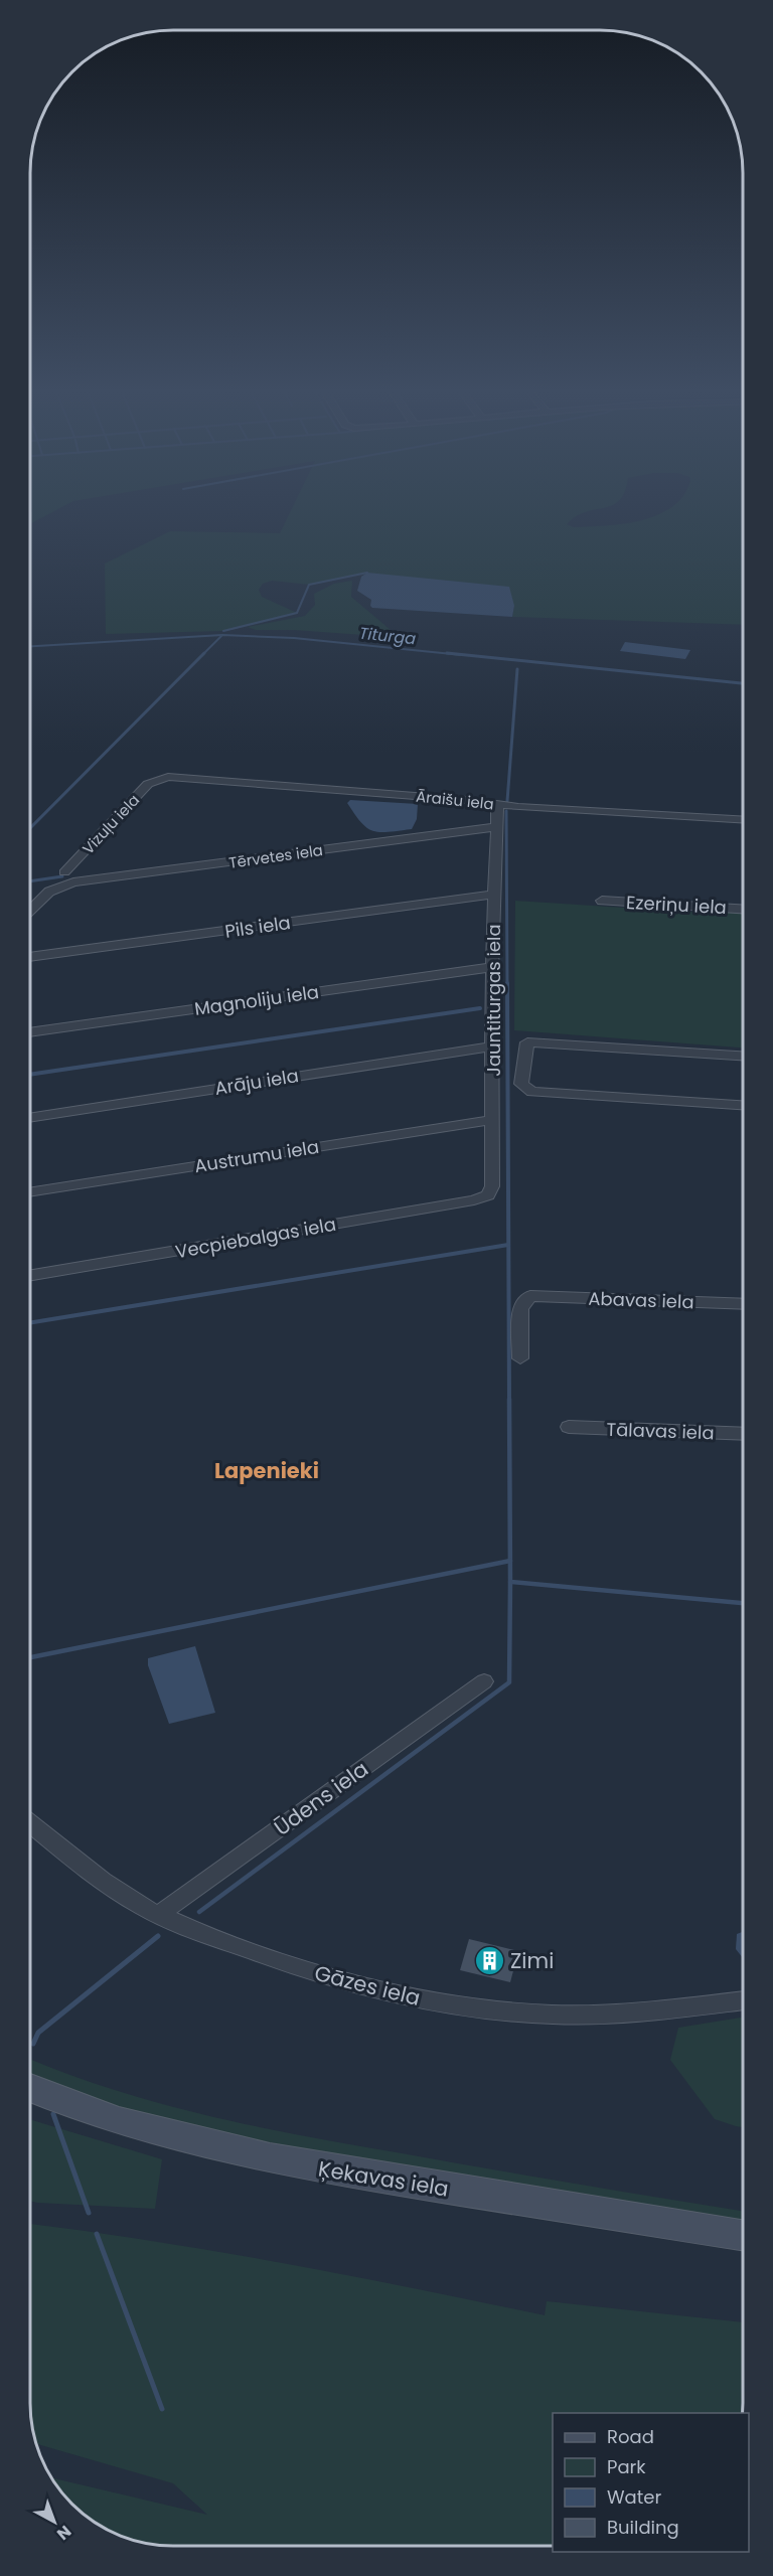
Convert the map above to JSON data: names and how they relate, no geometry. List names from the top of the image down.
{
  "streets": {
    "main road": ["Ķekavas iela"],
    "street": [
      "Āraišu iela",
      "Vizuļu iela",
      "Tērvetes iela",
      "Ezeriņu iela",
      "Pils iela",
      "Magnoliju iela",
      "Jauntiturgas iela",
      "Arāju iela",
      "Austrumu iela",
      "Vecpiebalgas iela",
      "Abavas iela",
      "Tālavas iela",
      "Ūdens iela",
      "Gāzes iela"
    ]
  },
  "crossings": [
    ["Āraišu iela", "Vizuļu iela"],
    ["Āraišu iela", "Jauntiturgas iela"],
    ["Tērvetes iela", "Jauntiturgas iela"],
    ["Pils iela", "Jauntiturgas iela"],
    ["Magnoliju iela", "Jauntiturgas iela"],
    ["Jauntiturgas iela", "Arāju iela"],
    ["Jauntiturgas iela", "Austrumu iela"],
    ["Jauntiturgas iela", "Vecpiebalgas iela"],
    ["Ūdens iela", "Gāzes iela"]
  ],
  "districts": ["Lapenieki"],
  "water": ["Titurga"],
  "places": {
    "building": ["Zimi"]
  },
  "legend": [
    "Road",
    "Park",
    "Water",
    "Building"
  ],
  "north": "bottom right"
}
